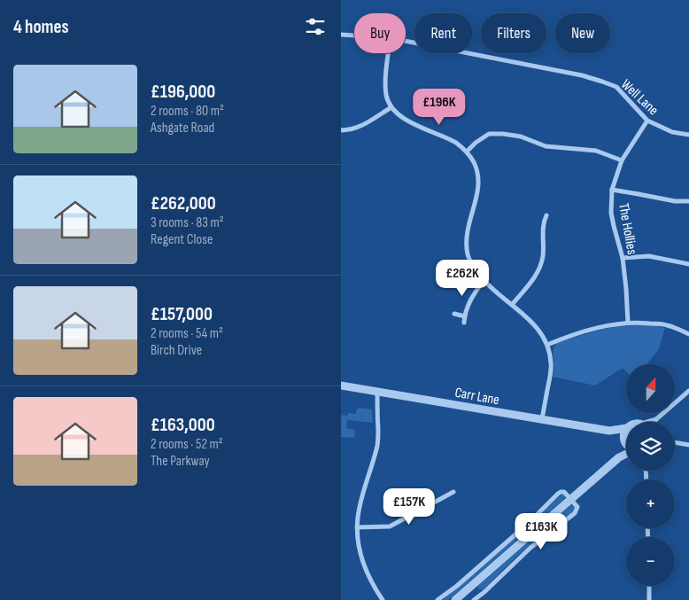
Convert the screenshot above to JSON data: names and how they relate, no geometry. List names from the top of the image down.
{
  "streets": {
    "street": ["Well Lane", "The Hollies", "Carr Lane"]
  },
  "crossings": [
    ["Well Lane", "The Hollies"]
  ],
  "north": "top",
  "page": {
    "heading": "4 homes",
    "chip": [
      "Buy",
      "Rent",
      "Filters",
      "New"
    ],
    "list": [
      {
        "name": "£196,000",
        "note": "2 rooms · 80 m² · Ashgate Road"
      },
      {
        "name": "£262,000",
        "note": "3 rooms · 83 m² · Regent Close"
      },
      {
        "name": "£157,000",
        "note": "2 rooms · 54 m² · Birch Drive"
      },
      {
        "name": "£163,000",
        "note": "2 rooms · 52 m² · The Parkway"
      }
    ],
    "price": [
      "£196K",
      "£262K",
      "£157K",
      "£163K"
    ],
    "map_buttons": ["+", "−"]
  }
}
